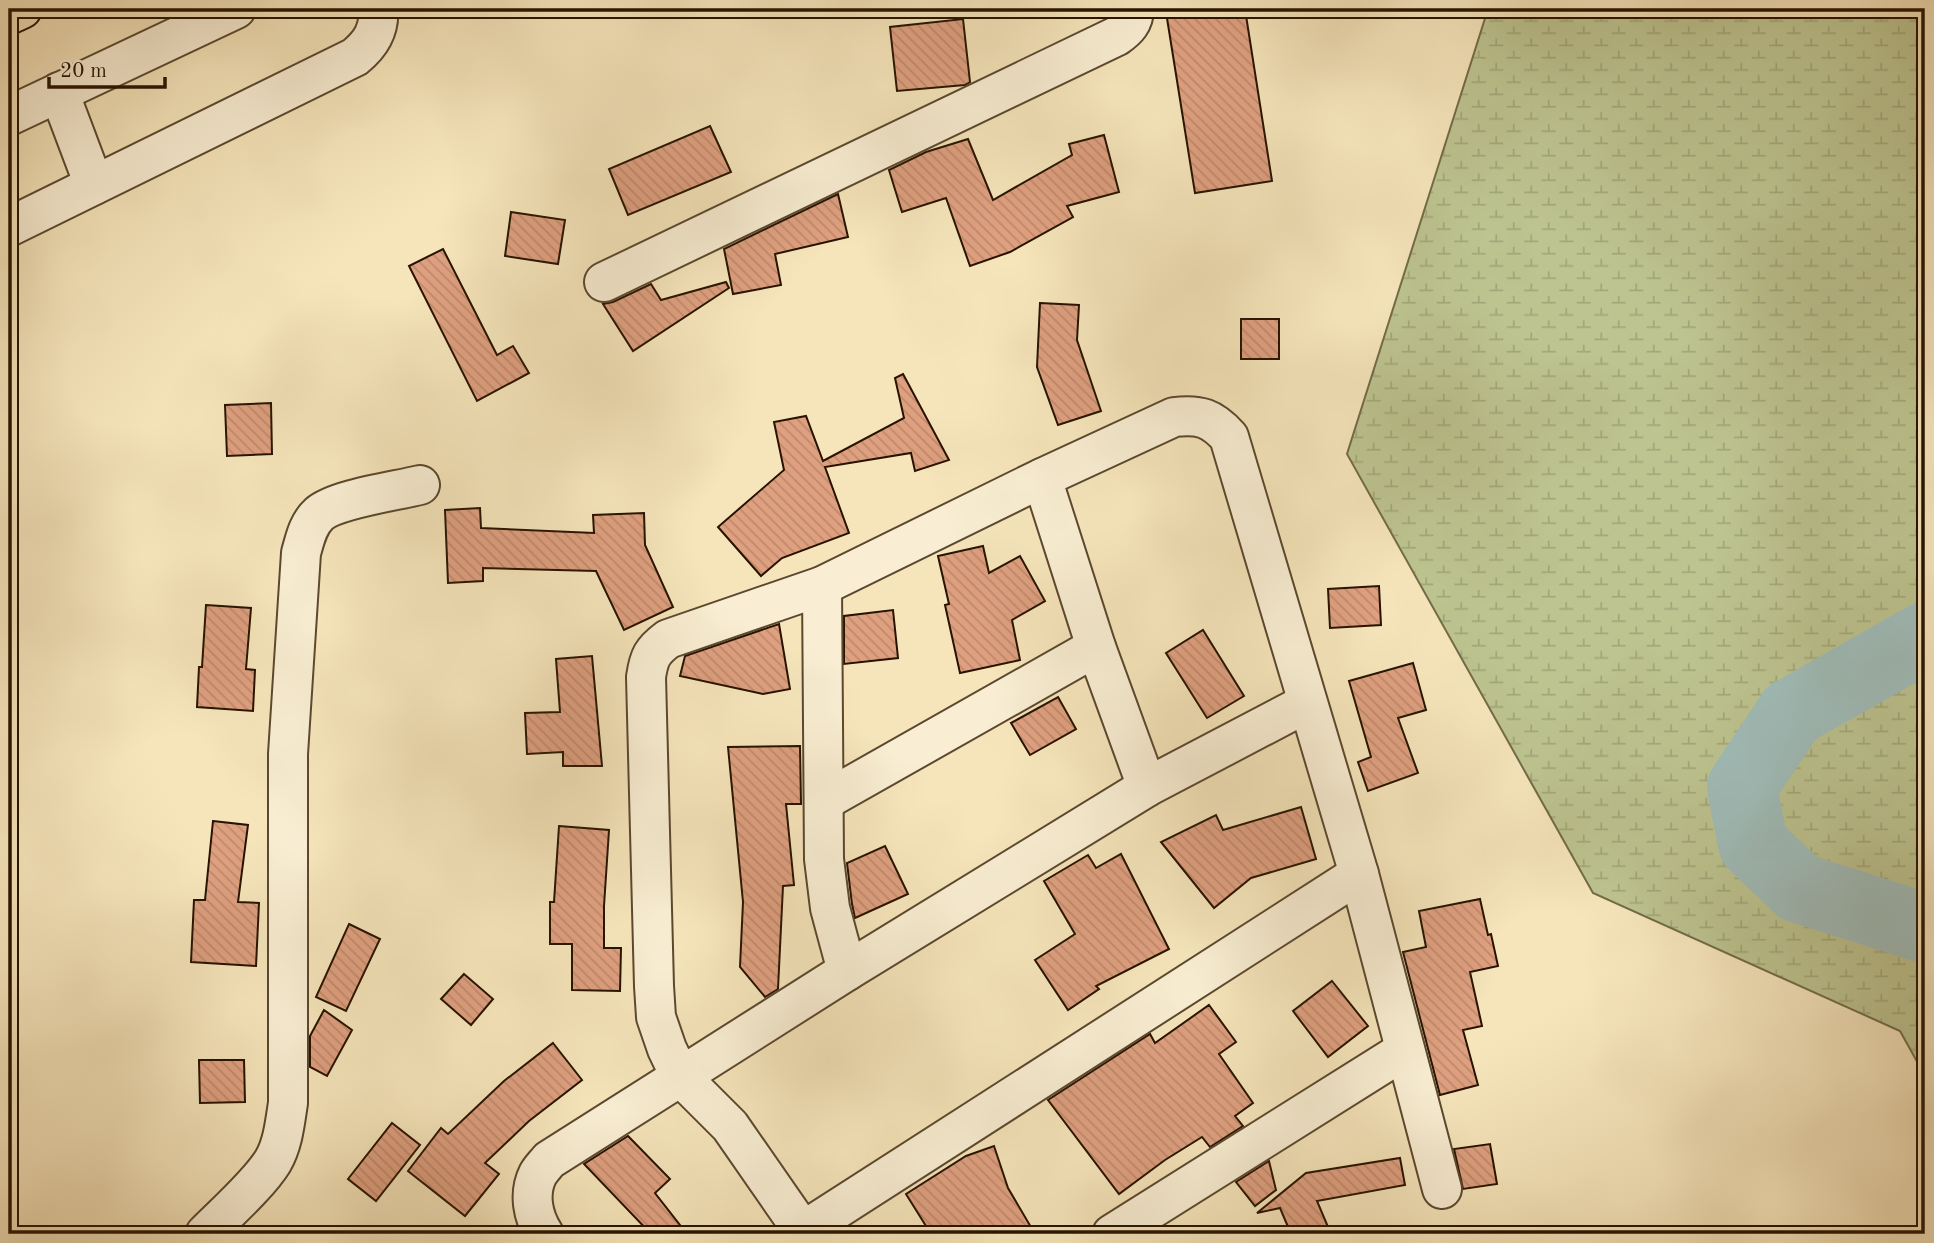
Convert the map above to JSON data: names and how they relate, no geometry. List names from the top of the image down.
{
  "scale_bar": "20 m"
}
